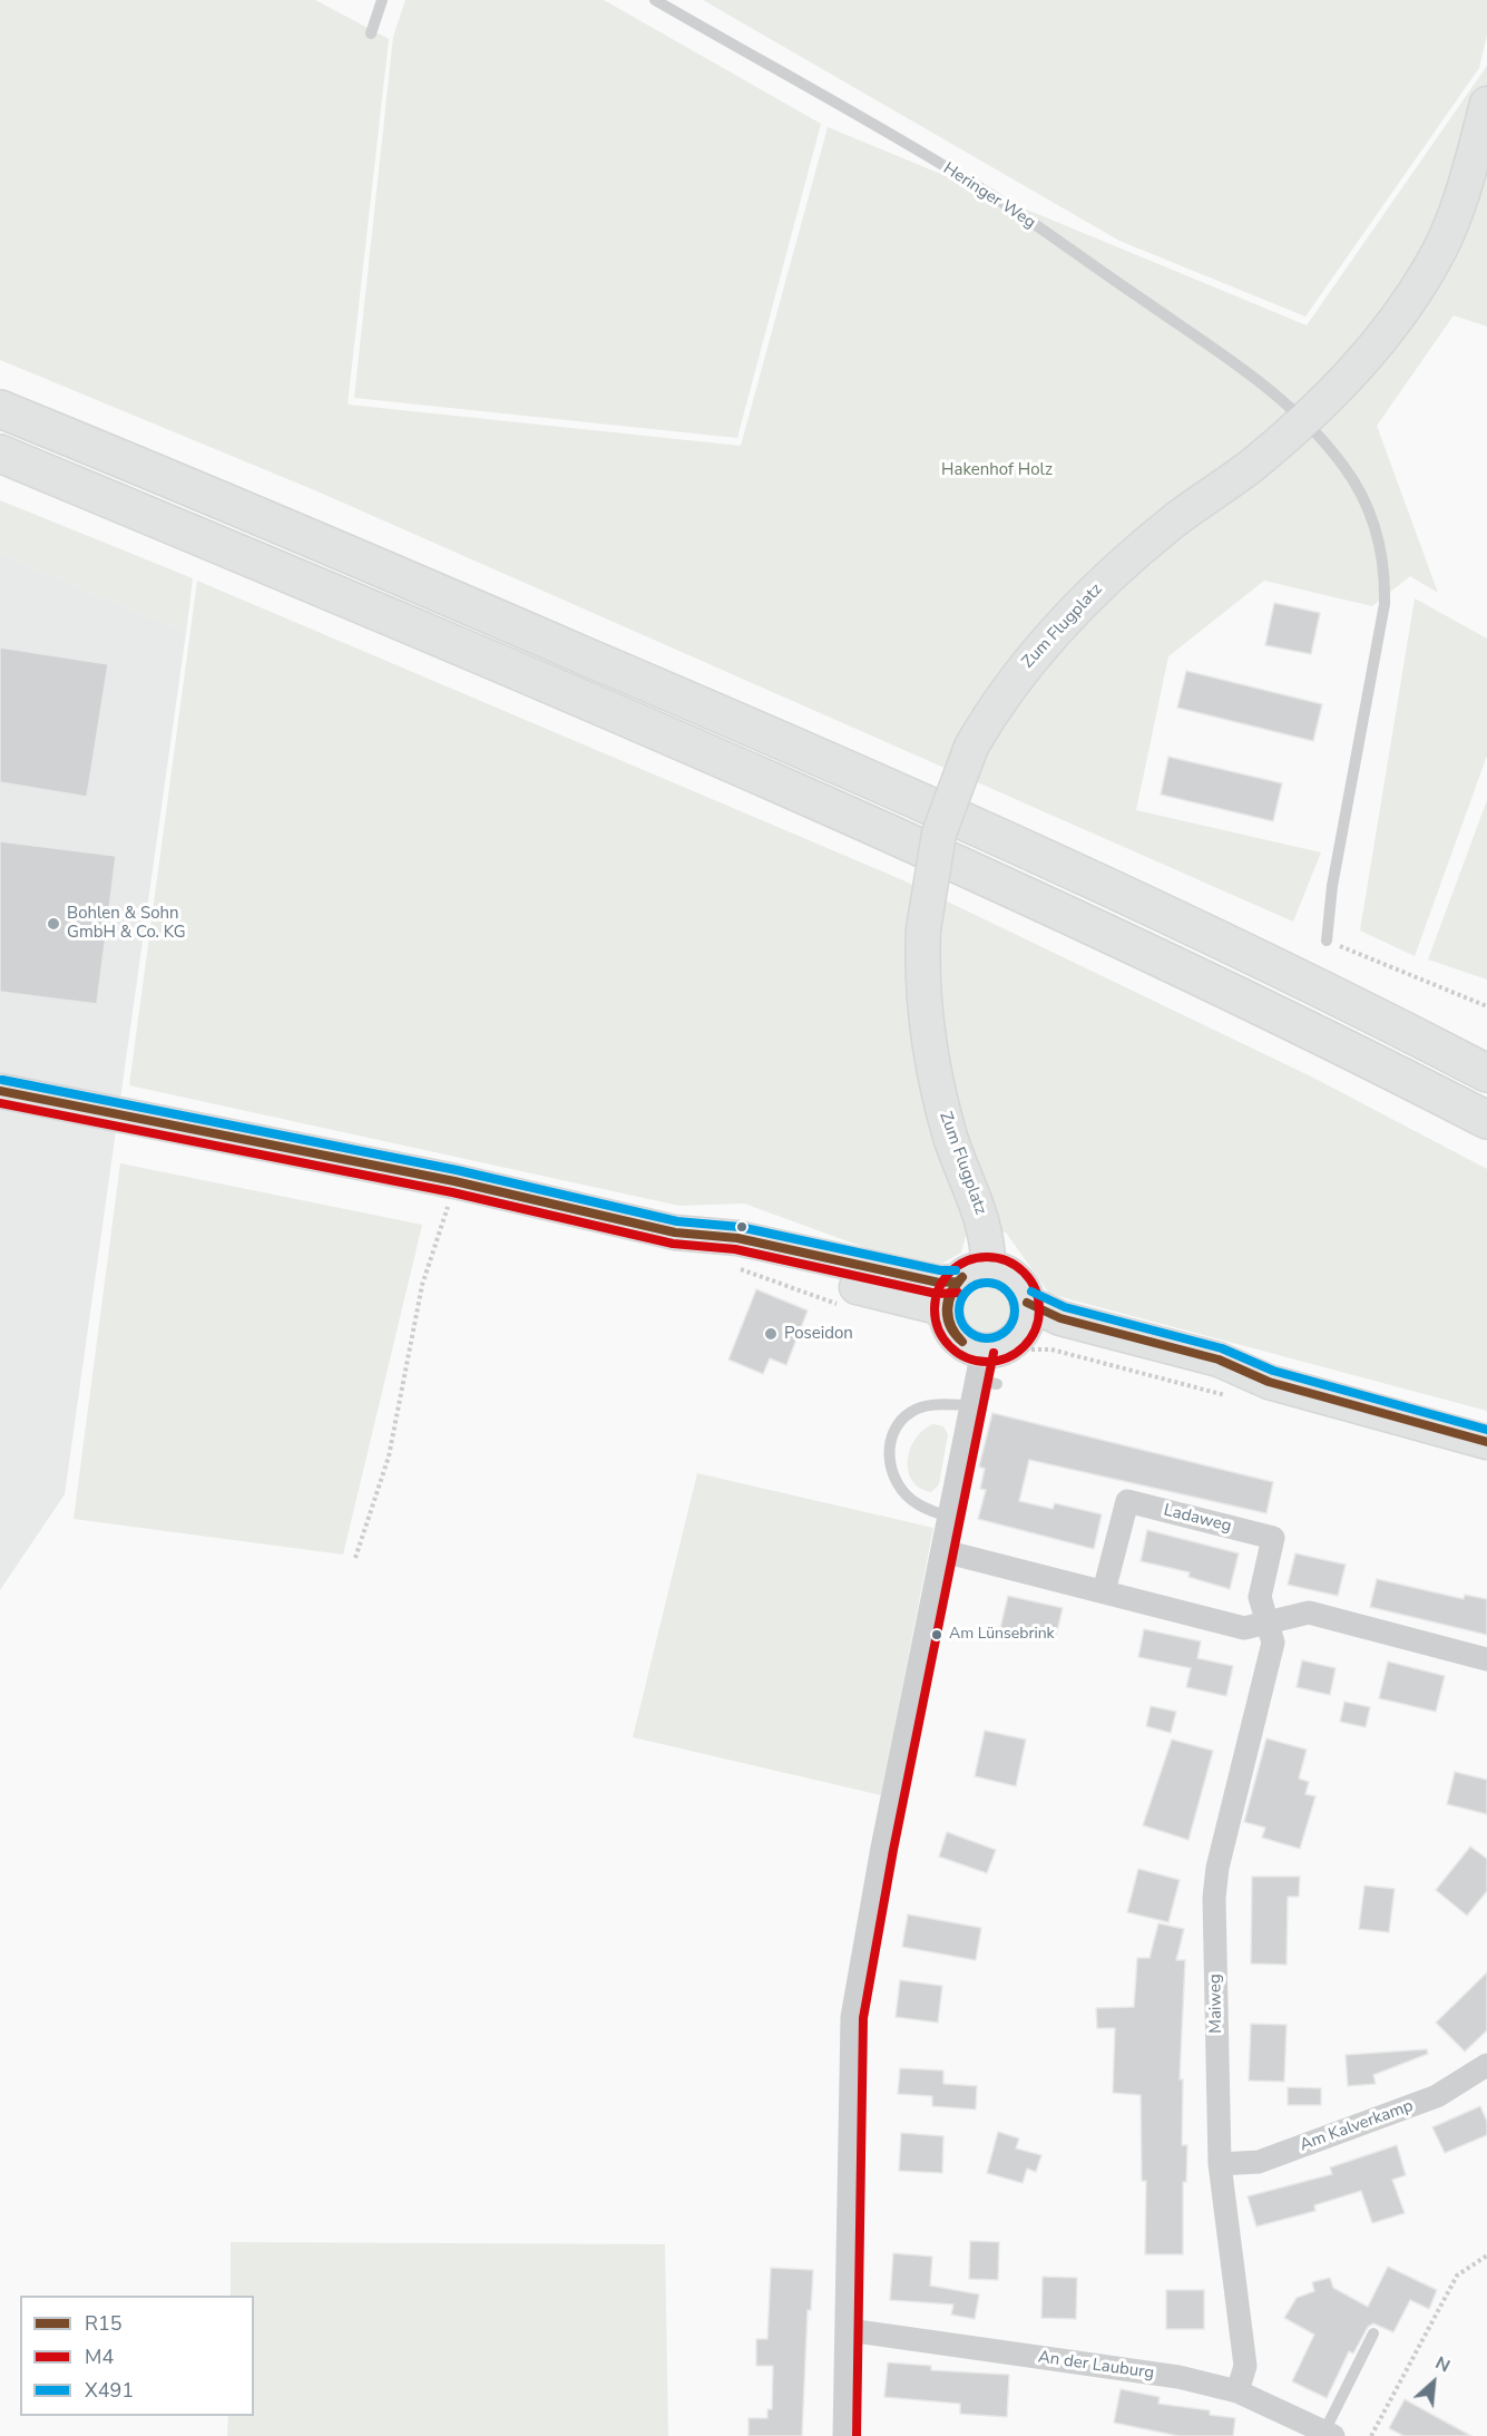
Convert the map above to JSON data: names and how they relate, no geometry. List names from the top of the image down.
{
  "streets": {
    "street": [
      "Zum Flugplatz",
      "Ladaweg",
      "Maiweg",
      "Am Kalverkamp",
      "An der Lauburg"
    ],
    "lane": ["Heringer Weg"]
  },
  "crossings": [
    ["Heringer Weg", "Zum Flugplatz"],
    ["Ladaweg", "Maiweg"],
    ["Maiweg", "Am Kalverkamp"],
    ["Maiweg", "An der Lauburg"]
  ],
  "parks": ["Hakenhof Holz"],
  "places": ["Bohlen & Sohn GmbH & Co. KG", "Poseidon", "Am Lünsebrink"],
  "lines": ["transit line X491", "transit line R15", "transit line M4"],
  "legend": ["R15", "M4", "X491"],
  "north": "top right"
}
